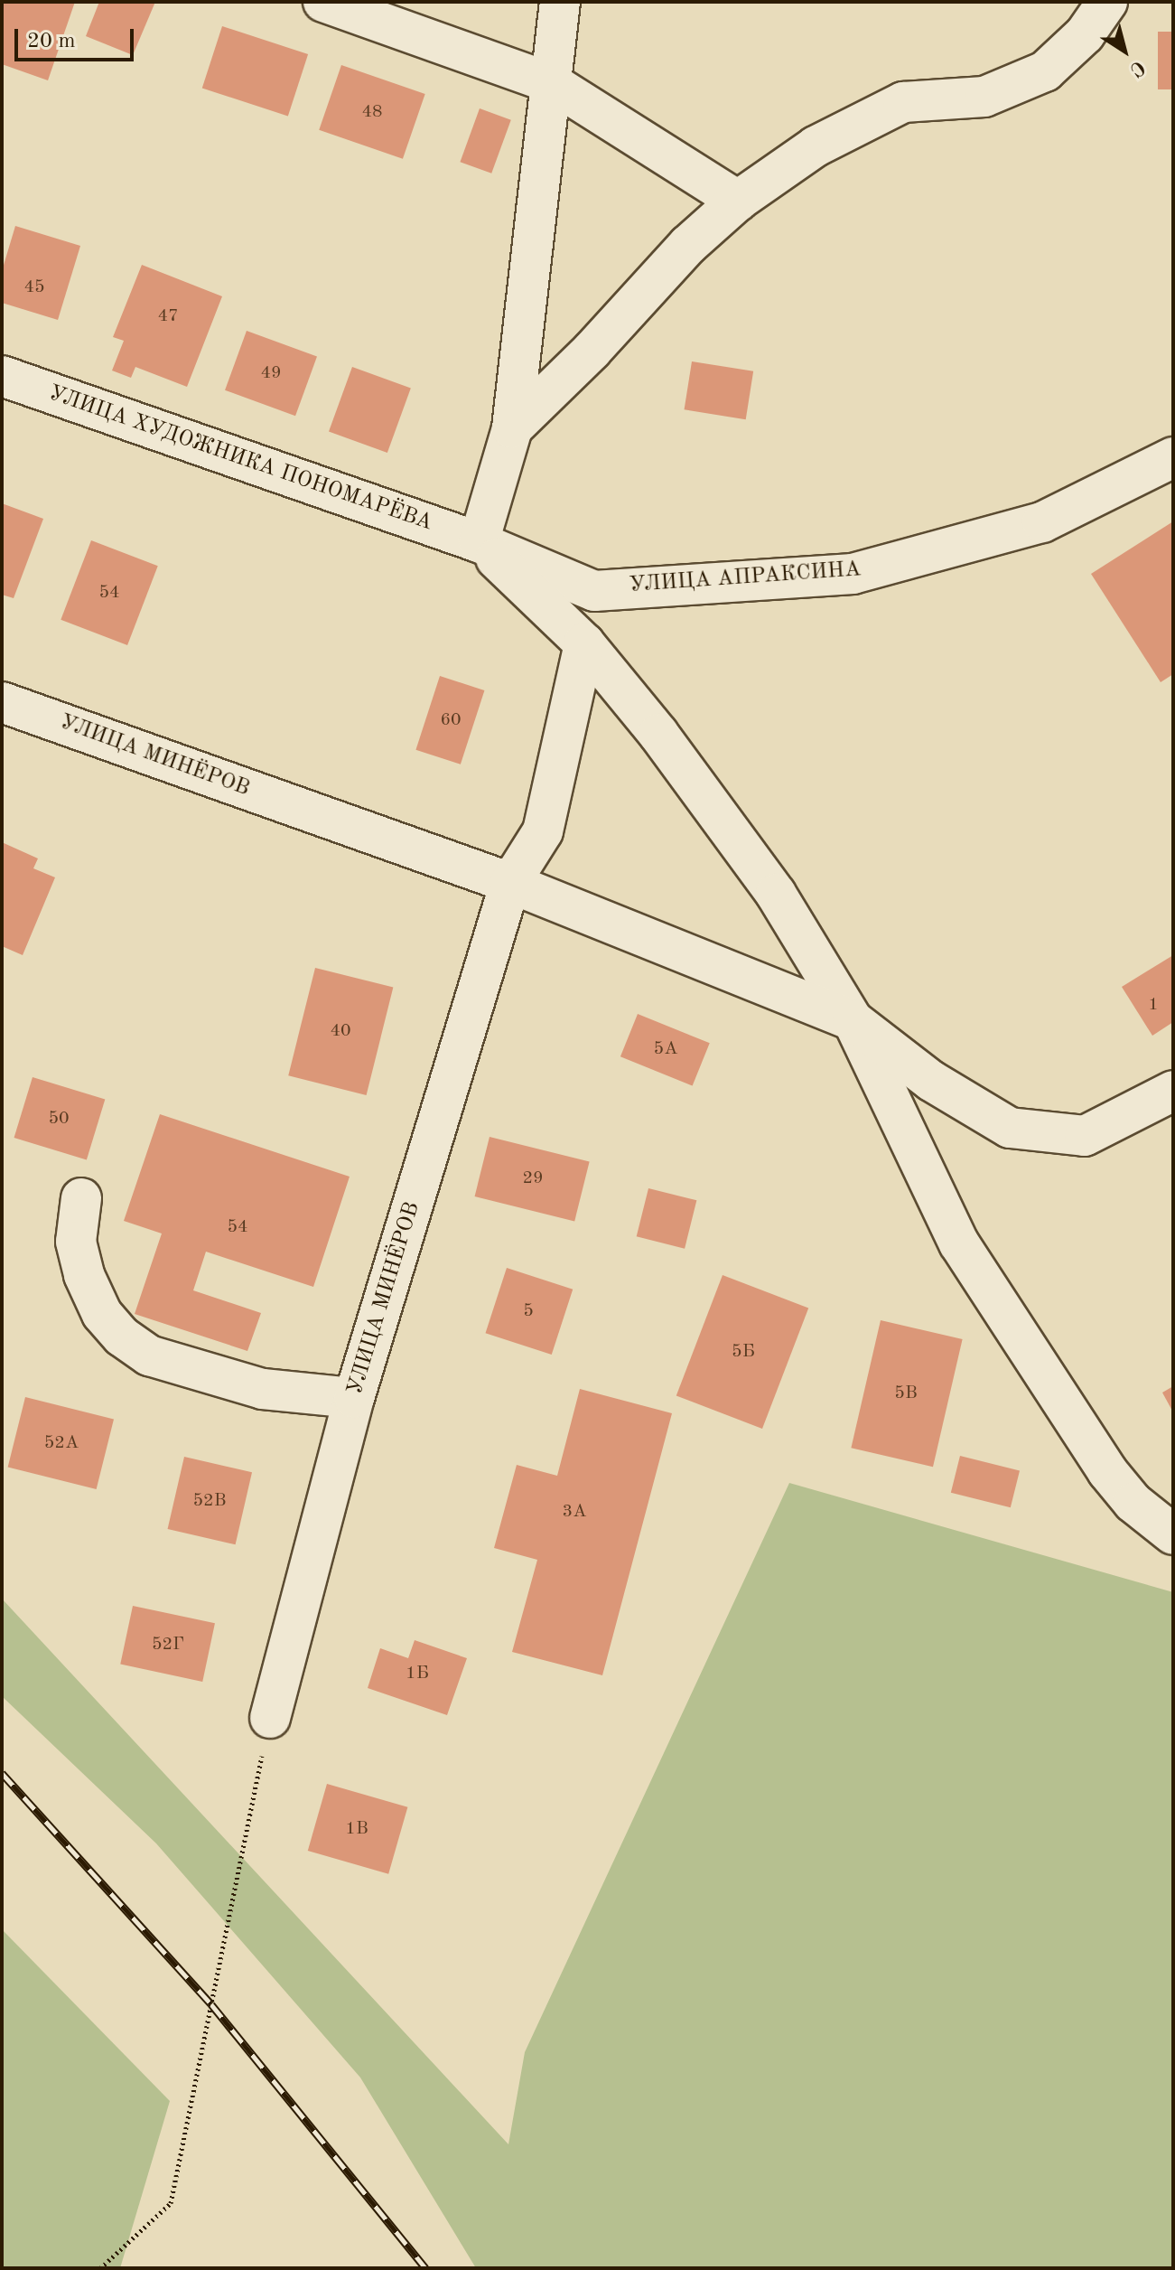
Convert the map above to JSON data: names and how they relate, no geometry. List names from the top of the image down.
{
  "streets": {
    "street": ["УЛИЦА ХУДОЖНИКА ПОНОМАРЁВА", "УЛИЦА АПРАКСИНА", "УЛИЦА МИНЁРОВ"]
  },
  "crossings": [
    ["УЛИЦА ХУДОЖНИКА ПОНОМАРЁВА", "УЛИЦА АПРАКСИНА"]
  ],
  "house_numbers": [
    "48",
    "45",
    "47",
    "49",
    "54",
    "60",
    "1",
    "40",
    "5А",
    "50",
    "29",
    "54",
    "5",
    "5Б",
    "5В",
    "52А",
    "52В",
    "3А",
    "52Г",
    "1Б",
    "1В"
  ],
  "scale_bar": "20 m",
  "north": "bottom right"
}
